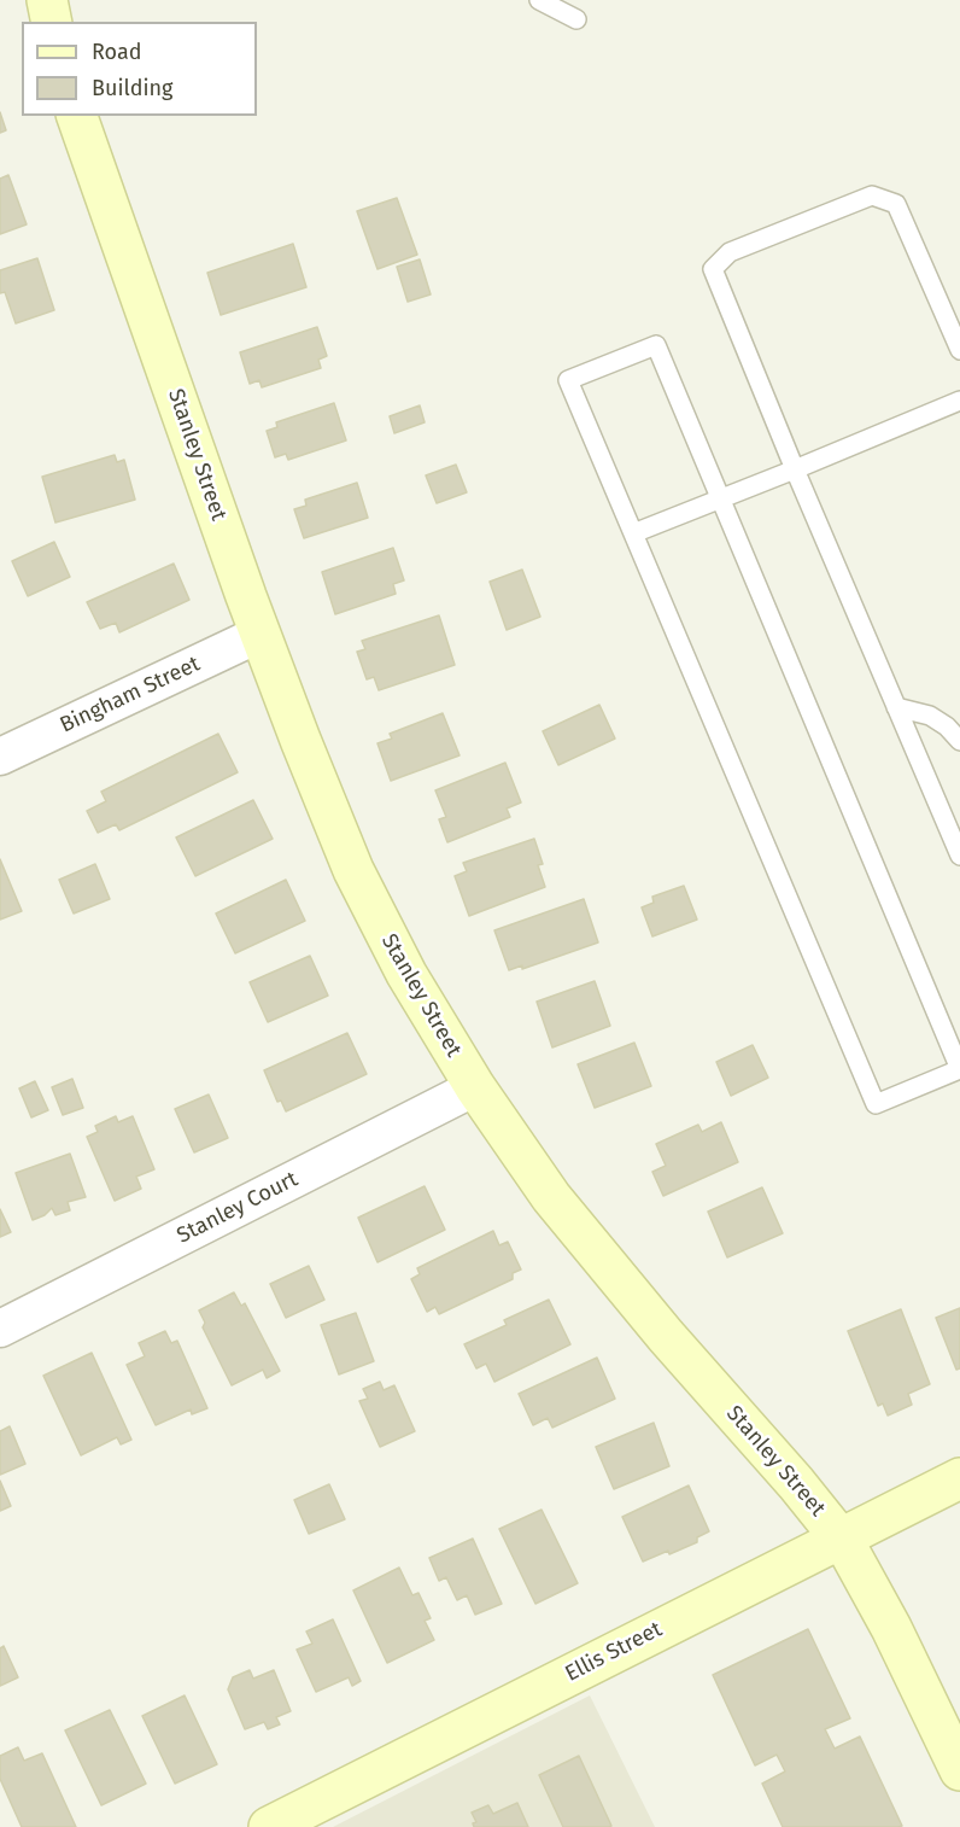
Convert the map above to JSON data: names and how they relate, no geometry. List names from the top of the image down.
{
  "streets": {
    "main road": ["Stanley Street", "Ellis Street"],
    "street": ["Bingham Street", "Stanley Court"]
  },
  "crossings": [
    ["Stanley Street", "Bingham Street"],
    ["Stanley Street", "Stanley Court"],
    ["Stanley Street", "Ellis Street"]
  ],
  "legend": ["Road", "Building"]
}
